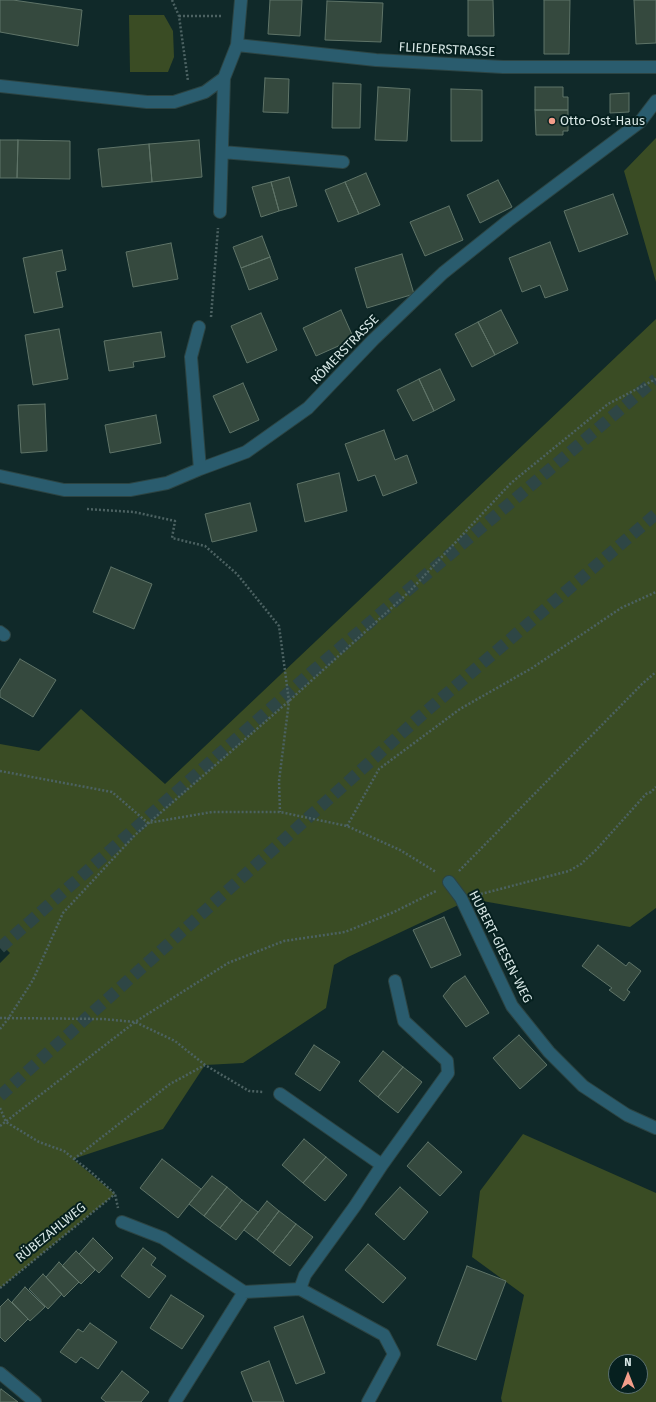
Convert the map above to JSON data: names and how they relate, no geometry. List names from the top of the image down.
{
  "streets": {
    "street": ["FLIEDERSTRASSE", "RÖMERSTRASSE", "HUBERT-GIESEN-WEG"],
    "path": ["RÜBEZAHLWEG"]
  },
  "places": ["Otto-Ost-Haus"],
  "north": "top"
}
